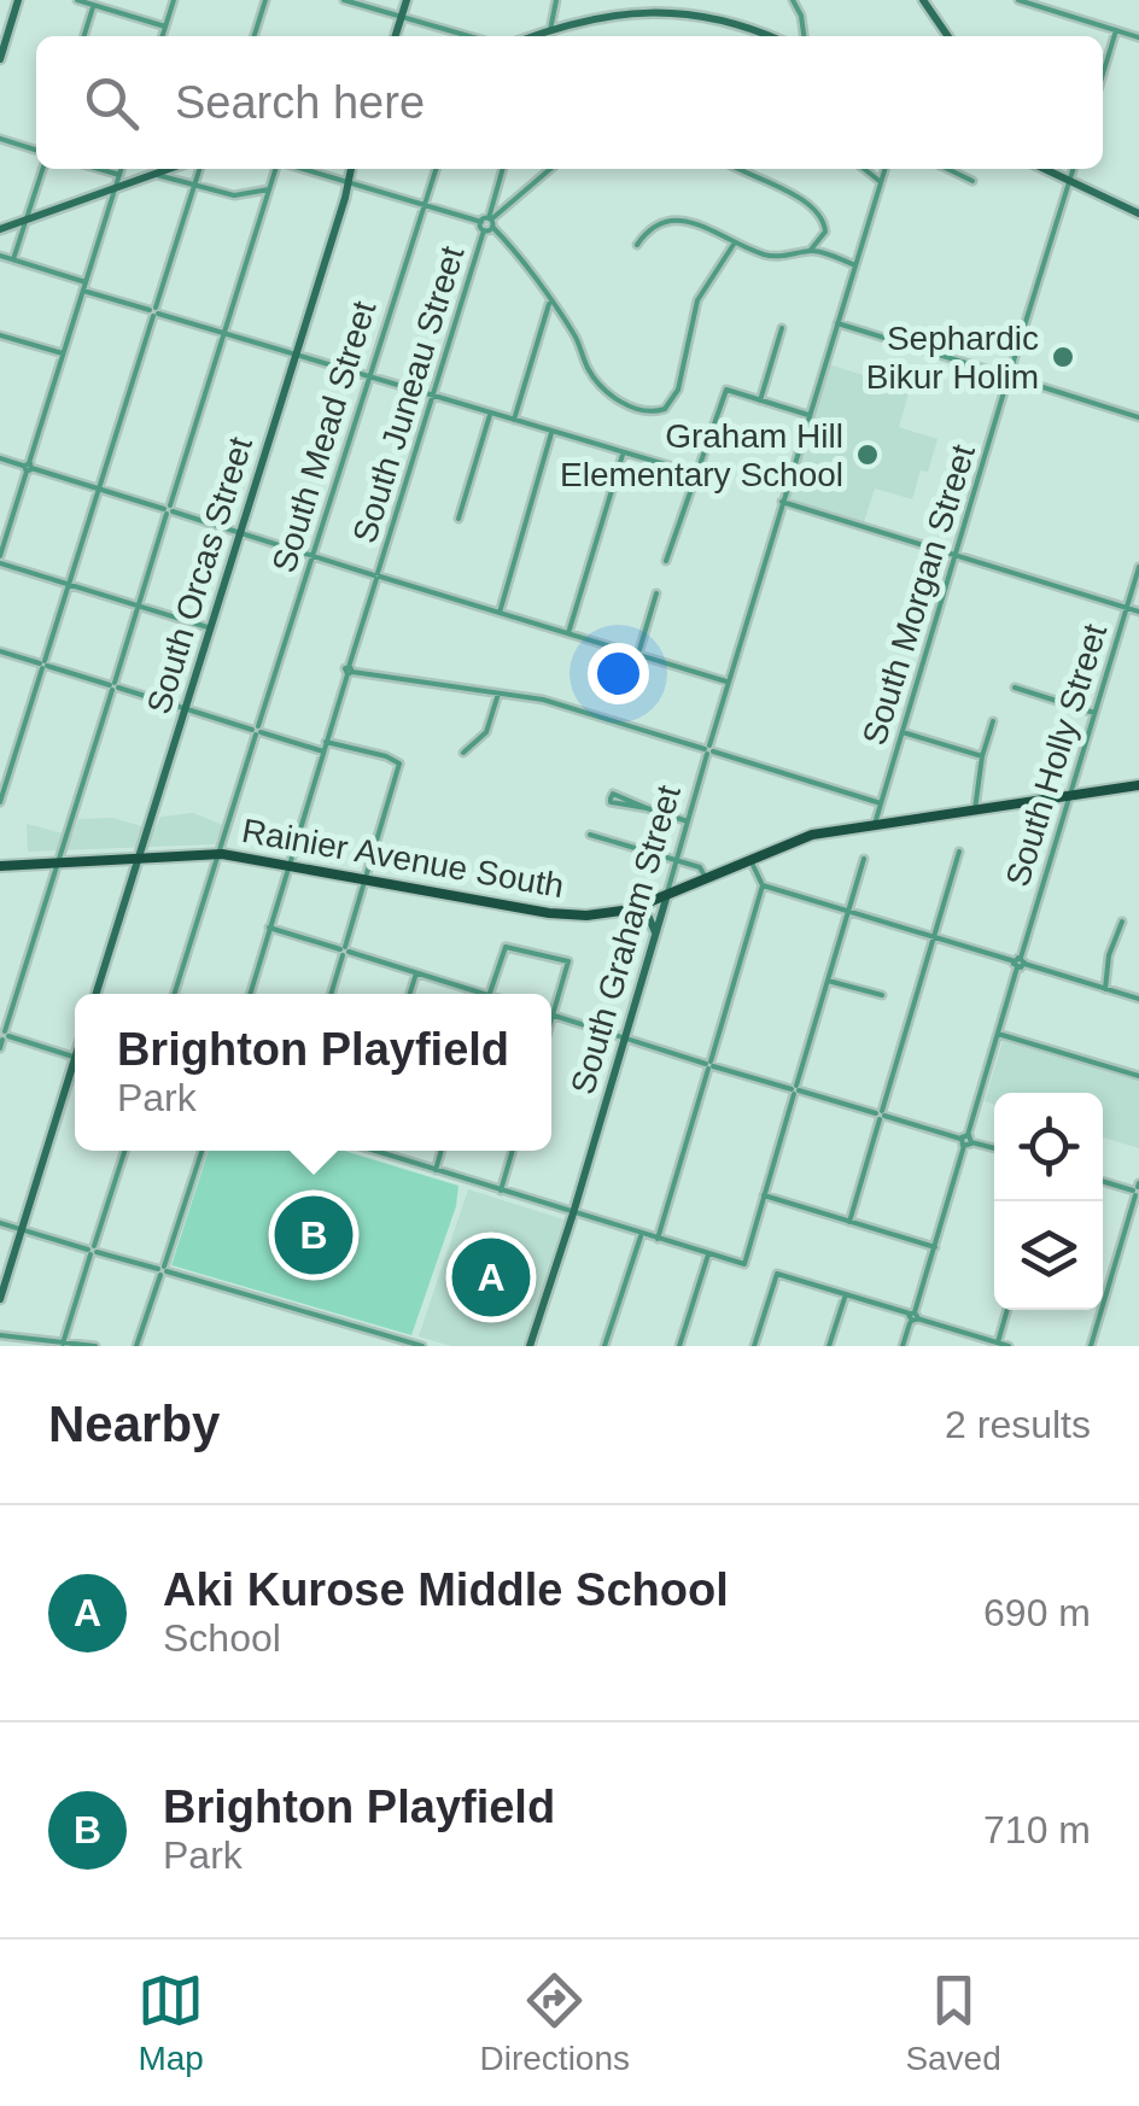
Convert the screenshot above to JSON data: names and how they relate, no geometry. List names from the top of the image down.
{
  "streets": {
    "main road": ["Rainier Avenue South"],
    "street": [
      "South Juneau Street",
      "South Mead Street",
      "South Orcas Street",
      "South Morgan Street",
      "South Holly Street",
      "South Graham Street"
    ]
  },
  "crossings": [
    ["South Juneau Street", "Rainier Avenue South"],
    ["South Mead Street", "Rainier Avenue South"],
    ["South Orcas Street", "Rainier Avenue South"],
    ["South Morgan Street", "Rainier Avenue South"],
    ["South Holly Street", "Rainier Avenue South"],
    ["Rainier Avenue South", "South Graham Street"]
  ],
  "places": ["Sephardic Bikur Holim", "Graham Hill Elementary School"],
  "page": {
    "search": "Search here",
    "popup": ["Brighton Playfield", "Park"],
    "pins": ["B", "A"],
    "heading": ["Nearby", "2 results"],
    "list": [
      {
        "mark": "A",
        "name": "Aki Kurose Middle School",
        "note": "School",
        "value": "690 m"
      },
      {
        "mark": "B",
        "name": "Brighton Playfield",
        "note": "Park",
        "value": "710 m"
      }
    ],
    "nav": ["Map", "Directions", "Saved"]
  }
}
